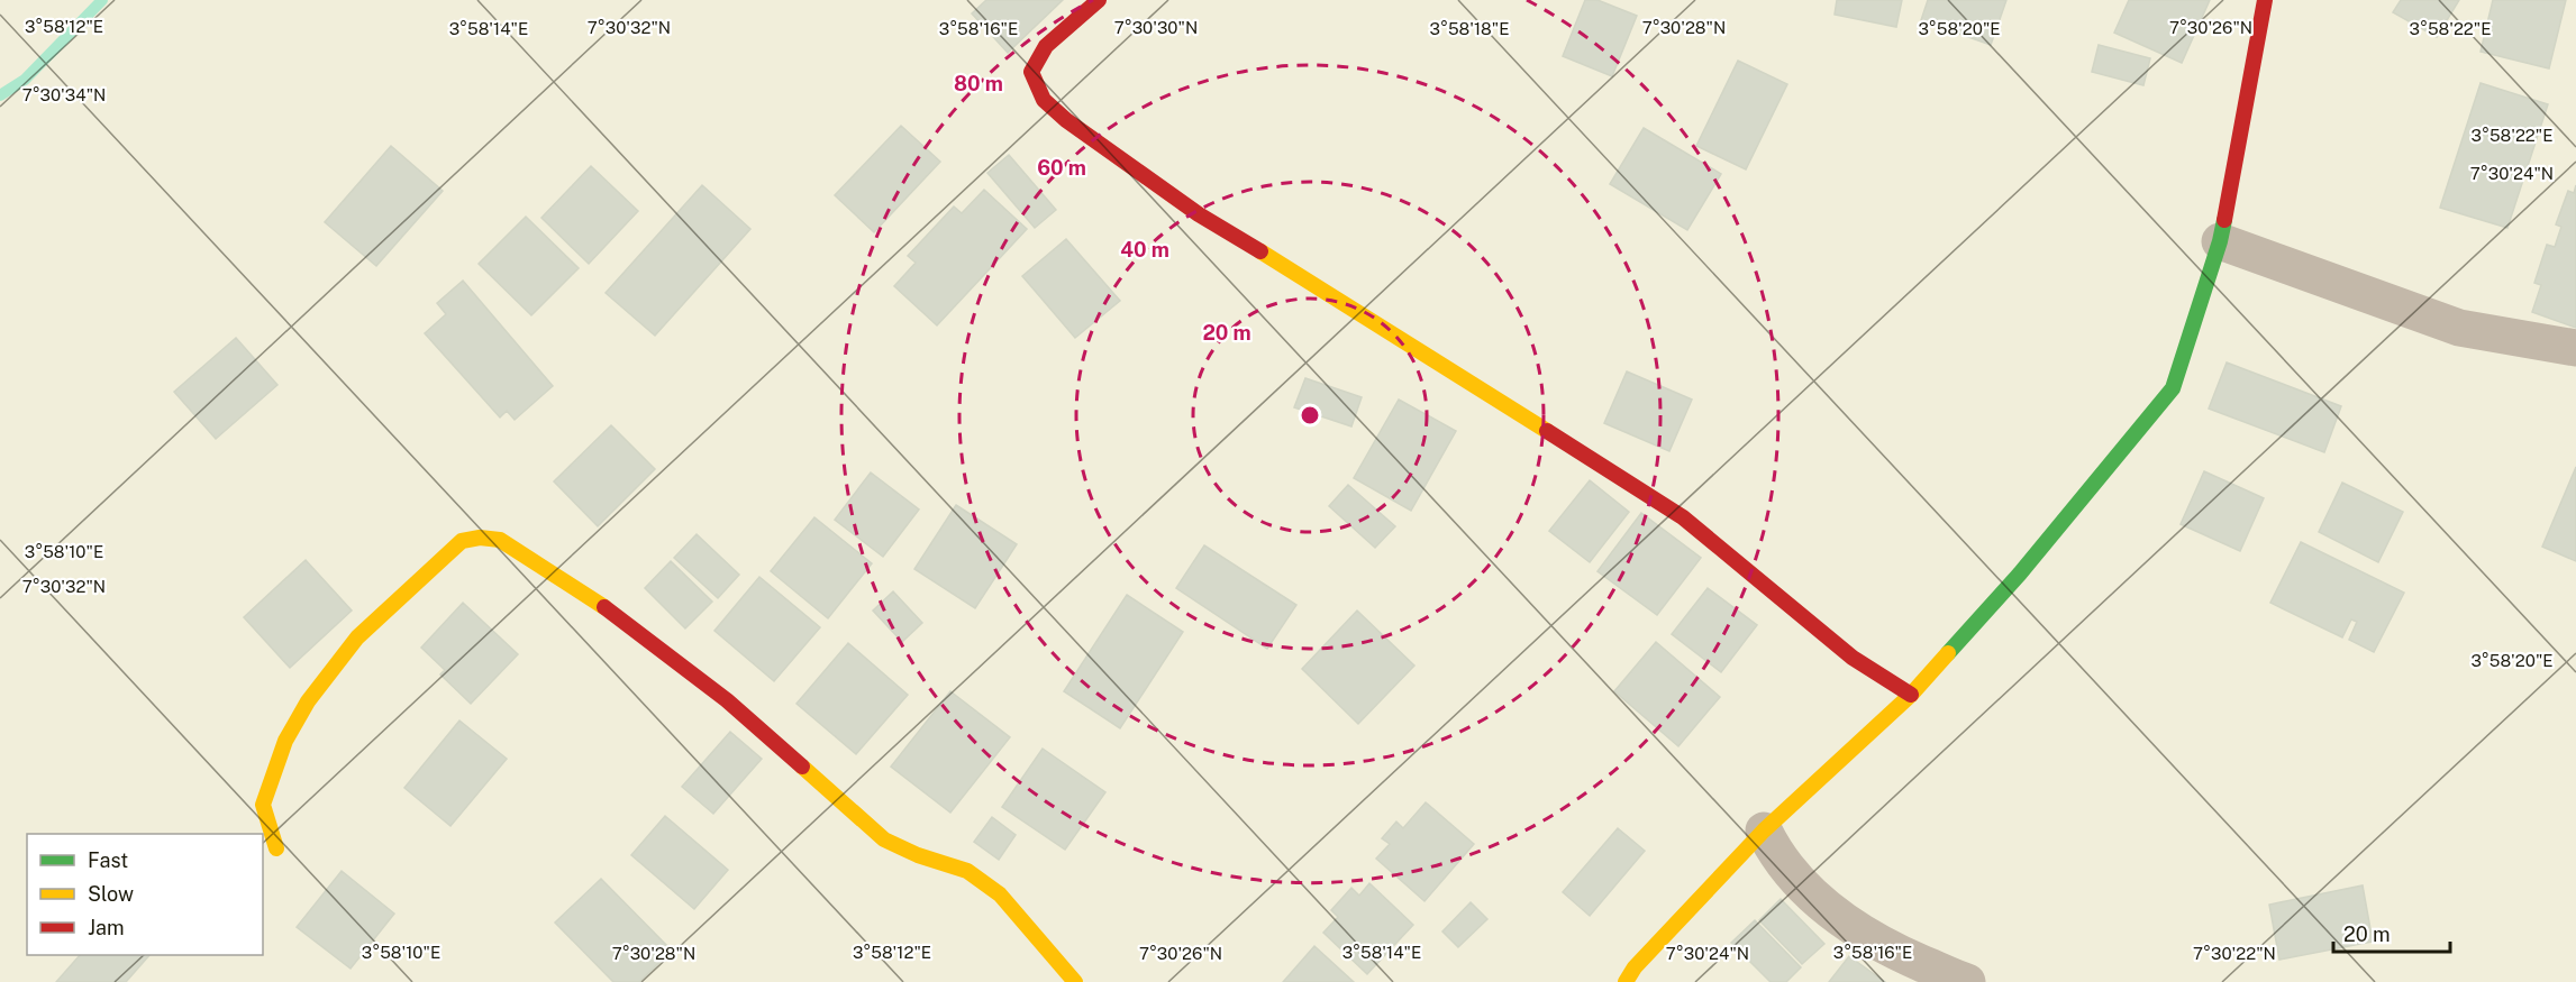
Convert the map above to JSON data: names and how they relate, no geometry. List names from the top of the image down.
{
  "legend": ["Fast", "Slow", "Jam"],
  "scale_bar": "20 m",
  "coordinates": [
    "3°58'12\"E",
    "7°30'32\"N",
    "7°30'30\"N",
    "7°30'28\"N",
    "7°30'26\"N",
    "3°58'16\"E",
    "3°58'18\"E",
    "3°58'20\"E",
    "3°58'14\"E",
    "3°58'22\"E",
    "7°30'34\"N",
    "7°30'24\"N",
    "3°58'10\"E",
    "7°30'22\"N"
  ],
  "rings": [
    "80 m",
    "60 m",
    "40 m",
    "20 m"
  ]
}
